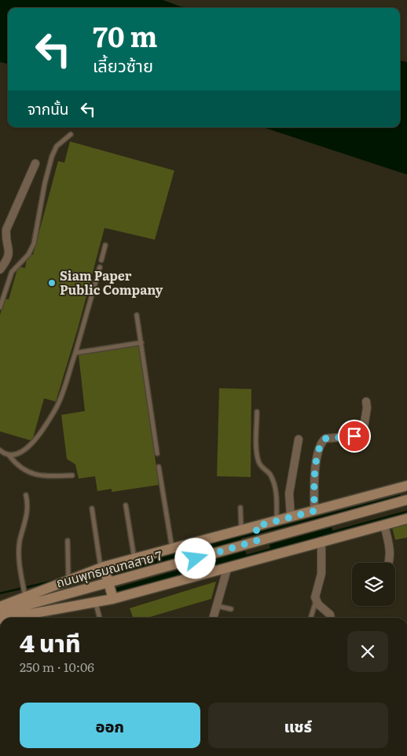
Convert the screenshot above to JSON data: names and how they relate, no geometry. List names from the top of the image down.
{
  "streets": {
    "main road": ["ถนนพุทธมณฑลสาย 7"]
  },
  "places": ["Siam Paper Public Company"],
  "page": {
    "turn": ["70 m", "เลี้ยวซ้าย"],
    "then": "จากนั้น",
    "heading": ["4 นาที", "250 m · 10:06"],
    "buttons": ["ออก", "แชร์"]
  }
}
